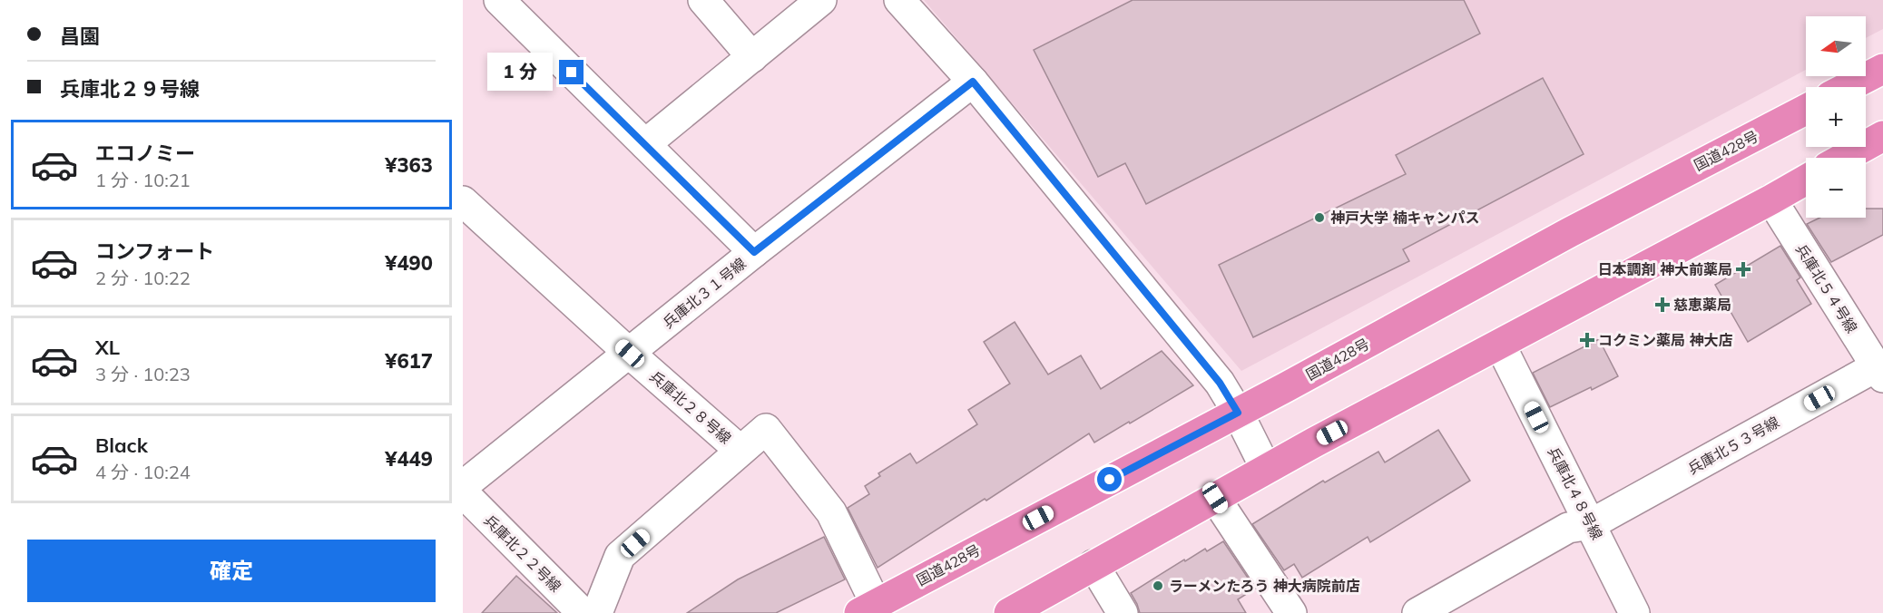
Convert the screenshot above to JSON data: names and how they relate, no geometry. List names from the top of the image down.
{
  "streets": {
    "highway": ["国道428号"],
    "street": [
      "兵庫北５４号線",
      "兵庫北３１号線",
      "兵庫北２８号線",
      "兵庫北５３号線",
      "兵庫北４８号線",
      "兵庫北２２号線"
    ]
  },
  "crossings": [
    ["国道428号", "兵庫北２８号線"],
    ["兵庫北５４号線", "兵庫北５３号線"],
    ["兵庫北３１号線", "兵庫北２８号線"],
    ["兵庫北５３号線", "兵庫北４８号線"]
  ],
  "places": {
    "other": ["神戸大学 楠キャンパス", "ラーメンたろう 神大病院前店"],
    "health": ["日本調剤 神大前薬局", "慈恵薬局", "コクミン薬局 神大店"]
  },
  "north": "left",
  "page": {
    "banner": ["昌園", "兵庫北２９号線"],
    "map_buttons": ["+", "−"],
    "bubble": "1 分",
    "list": [
      {
        "name": "エコノミー",
        "note": "1 分 · 10:21",
        "value": "¥363"
      },
      {
        "name": "コンフォート",
        "note": "2 分 · 10:22",
        "value": "¥490"
      },
      {
        "name": "XL",
        "note": "3 分 · 10:23",
        "value": "¥617"
      },
      {
        "name": "Black",
        "note": "4 分 · 10:24",
        "value": "¥449"
      }
    ],
    "buttons": "確定"
  }
}
